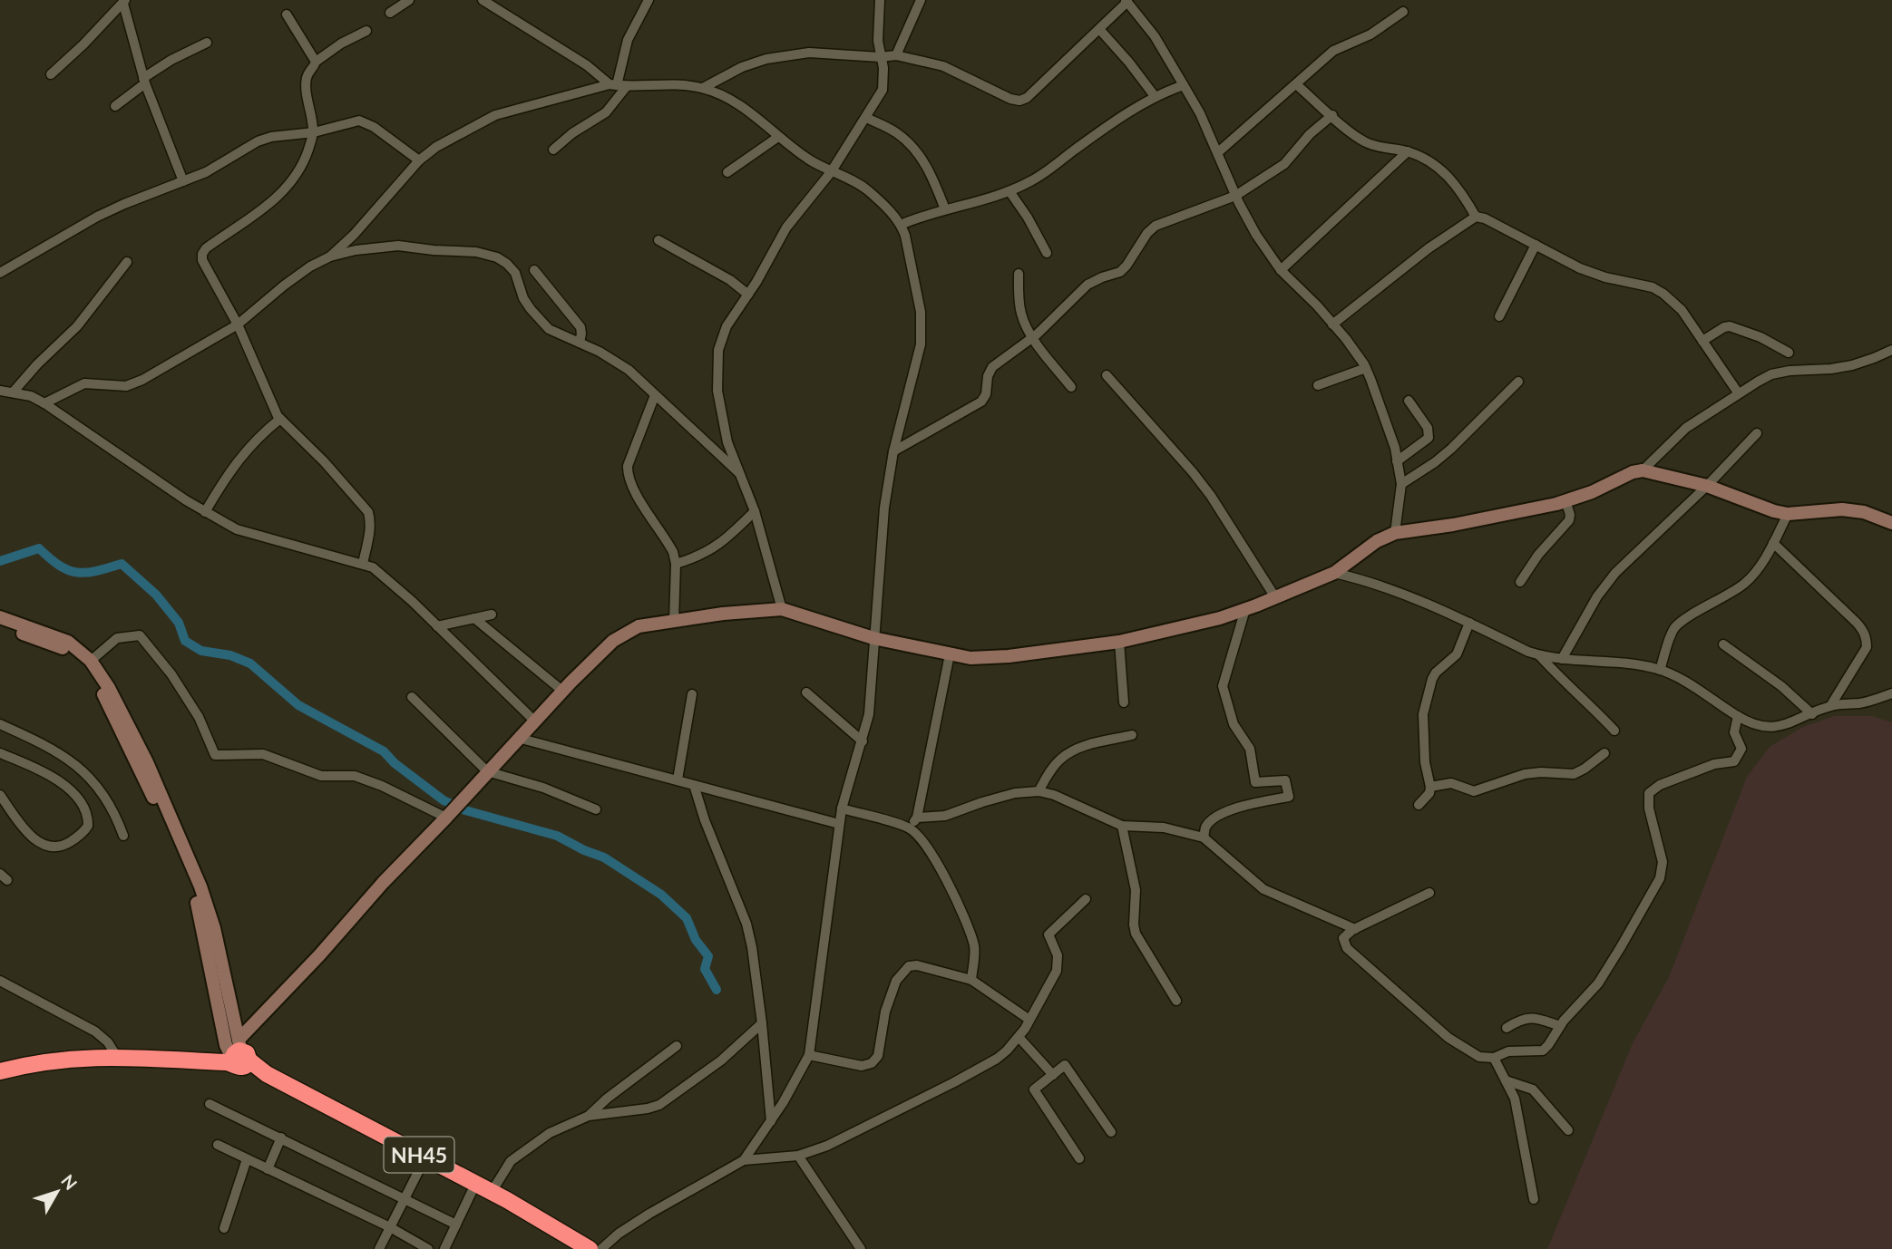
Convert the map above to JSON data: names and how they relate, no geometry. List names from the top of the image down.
{
  "streets": {
    "highway": ["NH45"]
  },
  "north": "top right"
}
